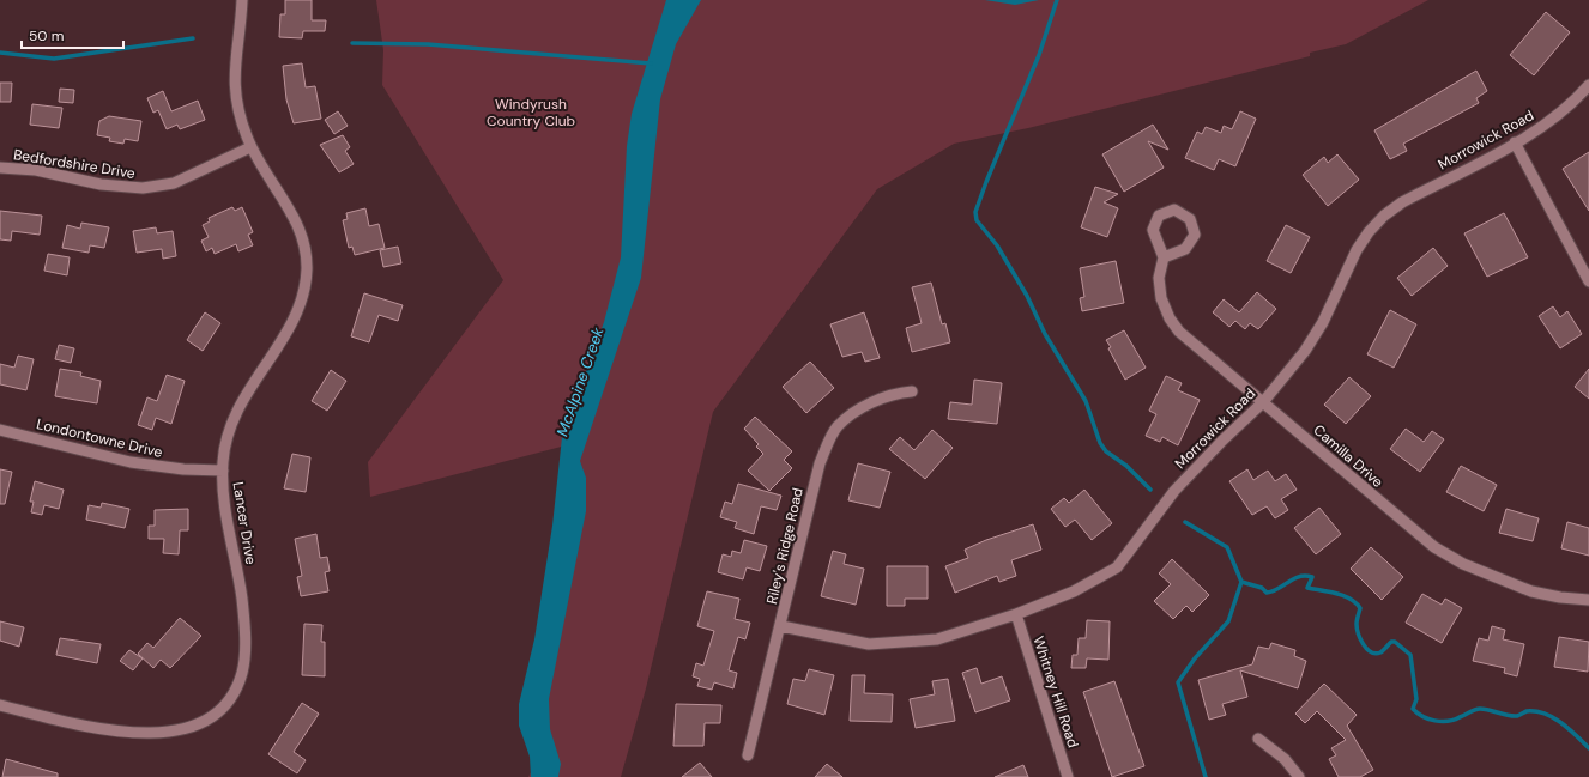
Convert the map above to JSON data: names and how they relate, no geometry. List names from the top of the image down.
{
  "streets": {
    "street": [
      "Morrowick Road",
      "Bedfordshire Drive",
      "Londontowne Drive",
      "Camilla Drive",
      "Lancer Drive",
      "Riley's Ridge Road",
      "Whitney Hill Road"
    ]
  },
  "crossings": [
    ["Morrowick Road", "Camilla Drive"],
    ["Morrowick Road", "Riley's Ridge Road"],
    ["Morrowick Road", "Whitney Hill Road"],
    ["Bedfordshire Drive", "Lancer Drive"],
    ["Londontowne Drive", "Lancer Drive"]
  ],
  "water": ["McAlpine Creek"],
  "parks": ["Windyrush Country Club"],
  "scale_bar": "50 m"
}
